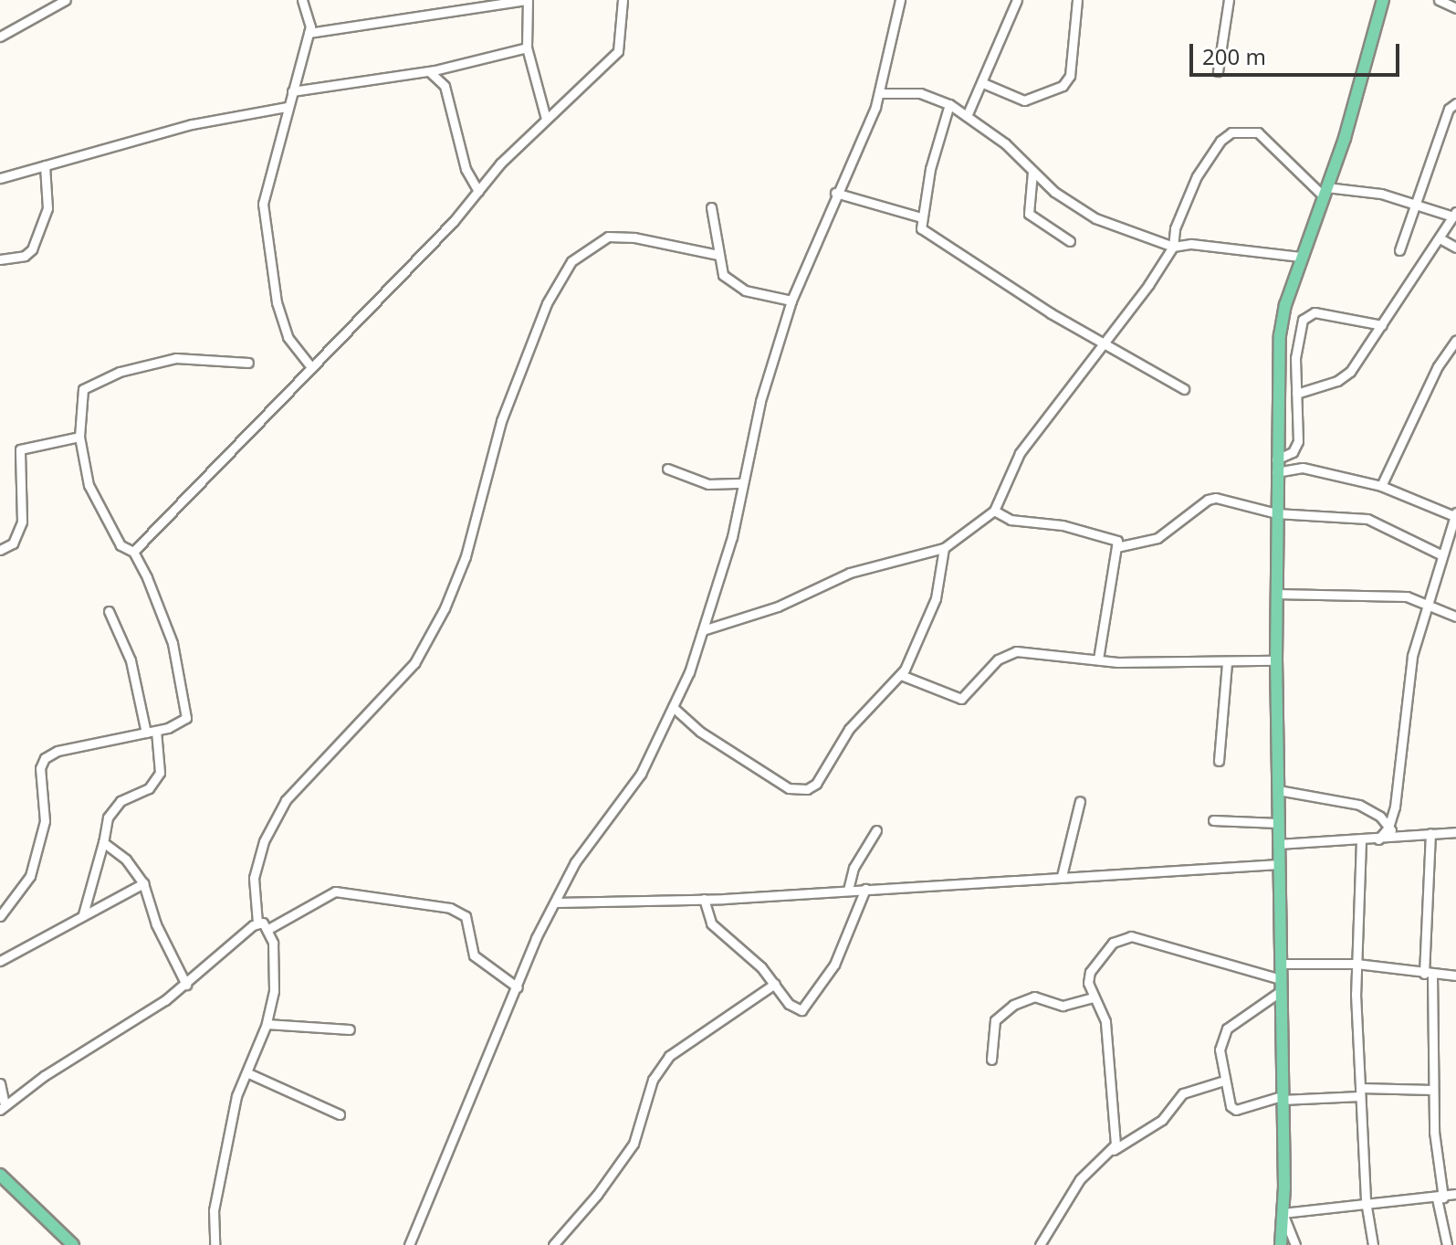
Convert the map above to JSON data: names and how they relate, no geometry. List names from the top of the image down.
{
  "scale_bar": "200 m"
}
